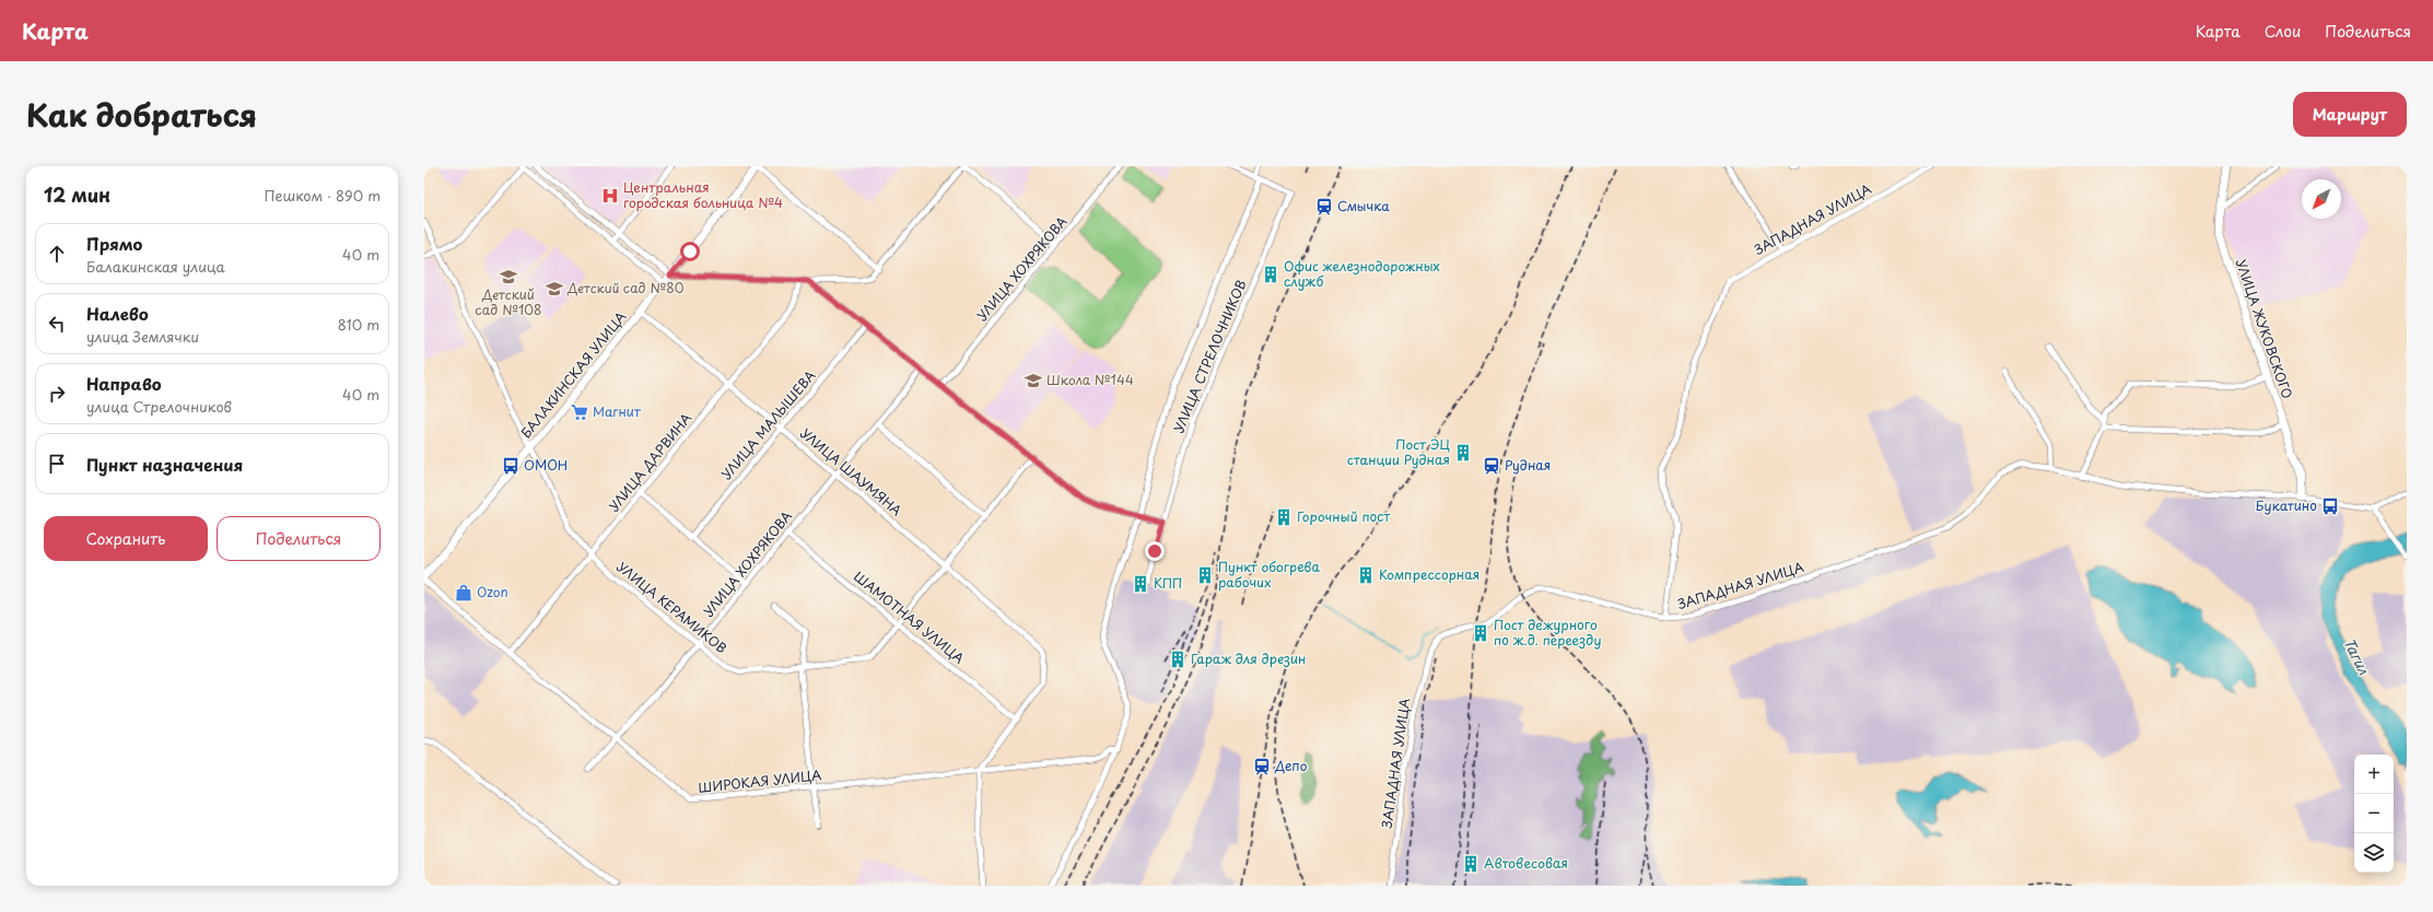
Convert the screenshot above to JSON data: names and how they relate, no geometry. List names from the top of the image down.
{
  "streets": {
    "main road": ["УЛИЦА ЖУКОВСКОГО", "БАЛАКИНСКАЯ УЛИЦА"],
    "street": [
      "ЗАПАДНАЯ УЛИЦА",
      "УЛИЦА ХОХРЯКОВА",
      "УЛИЦА СТРЕЛОЧНИКОВ",
      "УЛИЦА МАЛЫШЕВА",
      "УЛИЦА ДАРВИНА",
      "УЛИЦА ШАУМЯНА",
      "УЛИЦА КЕРАМИКОВ",
      "ШАМОТНАЯ УЛИЦА",
      "ШИРОКАЯ УЛИЦА"
    ]
  },
  "crossings": [
    ["ЗАПАДНАЯ УЛИЦА", "УЛИЦА ЖУКОВСКОГО"],
    ["УЛИЦА ХОХРЯКОВА", "УЛИЦА ШАУМЯНА"],
    ["УЛИЦА ХОХРЯКОВА", "УЛИЦА КЕРАМИКОВ"],
    ["УЛИЦА ХОХРЯКОВА", "ШАМОТНАЯ УЛИЦА"],
    ["УЛИЦА ХОХРЯКОВА", "ШИРОКАЯ УЛИЦА"],
    ["БАЛАКИНСКАЯ УЛИЦА", "УЛИЦА ШАУМЯНА"],
    ["БАЛАКИНСКАЯ УЛИЦА", "УЛИЦА КЕРАМИКОВ"],
    ["УЛИЦА МАЛЫШЕВА", "УЛИЦА ШАУМЯНА"],
    ["УЛИЦА ДАРВИНА", "УЛИЦА ШАУМЯНА"],
    ["УЛИЦА ДАРВИНА", "УЛИЦА КЕРАМИКОВ"],
    ["УЛИЦА ДАРВИНА", "ШИРОКАЯ УЛИЦА"],
    ["УЛИЦА ШАУМЯНА", "УЛИЦА КЕРАМИКОВ"],
    ["УЛИЦА ШАУМЯНА", "ШАМОТНАЯ УЛИЦА"],
    ["УЛИЦА КЕРАМИКОВ", "ШАМОТНАЯ УЛИЦА"]
  ],
  "water": ["Тагил"],
  "places": {
    "hospital": ["Центральная городская больница №4"],
    "station": ["Смычка", "Рудная", "Депо"],
    "building": [
      "Офис железнодорожных служб",
      "Пост ЭЦ станции Рудная",
      "Горочный пост",
      "Пункт обогрева рабочих",
      "Компрессорная",
      "КПП",
      "Пост дежурного по ж.д. переезду",
      "Гараж для дрезин",
      "Автовесовая"
    ],
    "school or university": ["Детский сад №108", "Детский сад №80", "Школа №144"],
    "supermarket": ["Магнит"],
    "bus stop": ["ОМОН", "Букатино"],
    "shop": ["Ozon"]
  },
  "north": "bottom left",
  "page": {
    "header": "Карта",
    "nav": ["Карта", "Слои", "Поделиться"],
    "title": "Как добраться",
    "buttons": [
      "Маршрут",
      ["Сохранить", "Поделиться"]
    ],
    "heading": ["12 мин", "Пешком · 890 m"],
    "list": [
      ["Прямо", "Балакинская улица", "40 m"],
      ["Налево", "улица Землячки", "810 m"],
      ["Направо", "улица Стрелочников", "40 m"],
      "Пункт назначения"
    ],
    "map_buttons": ["+", "−"]
  }
}
